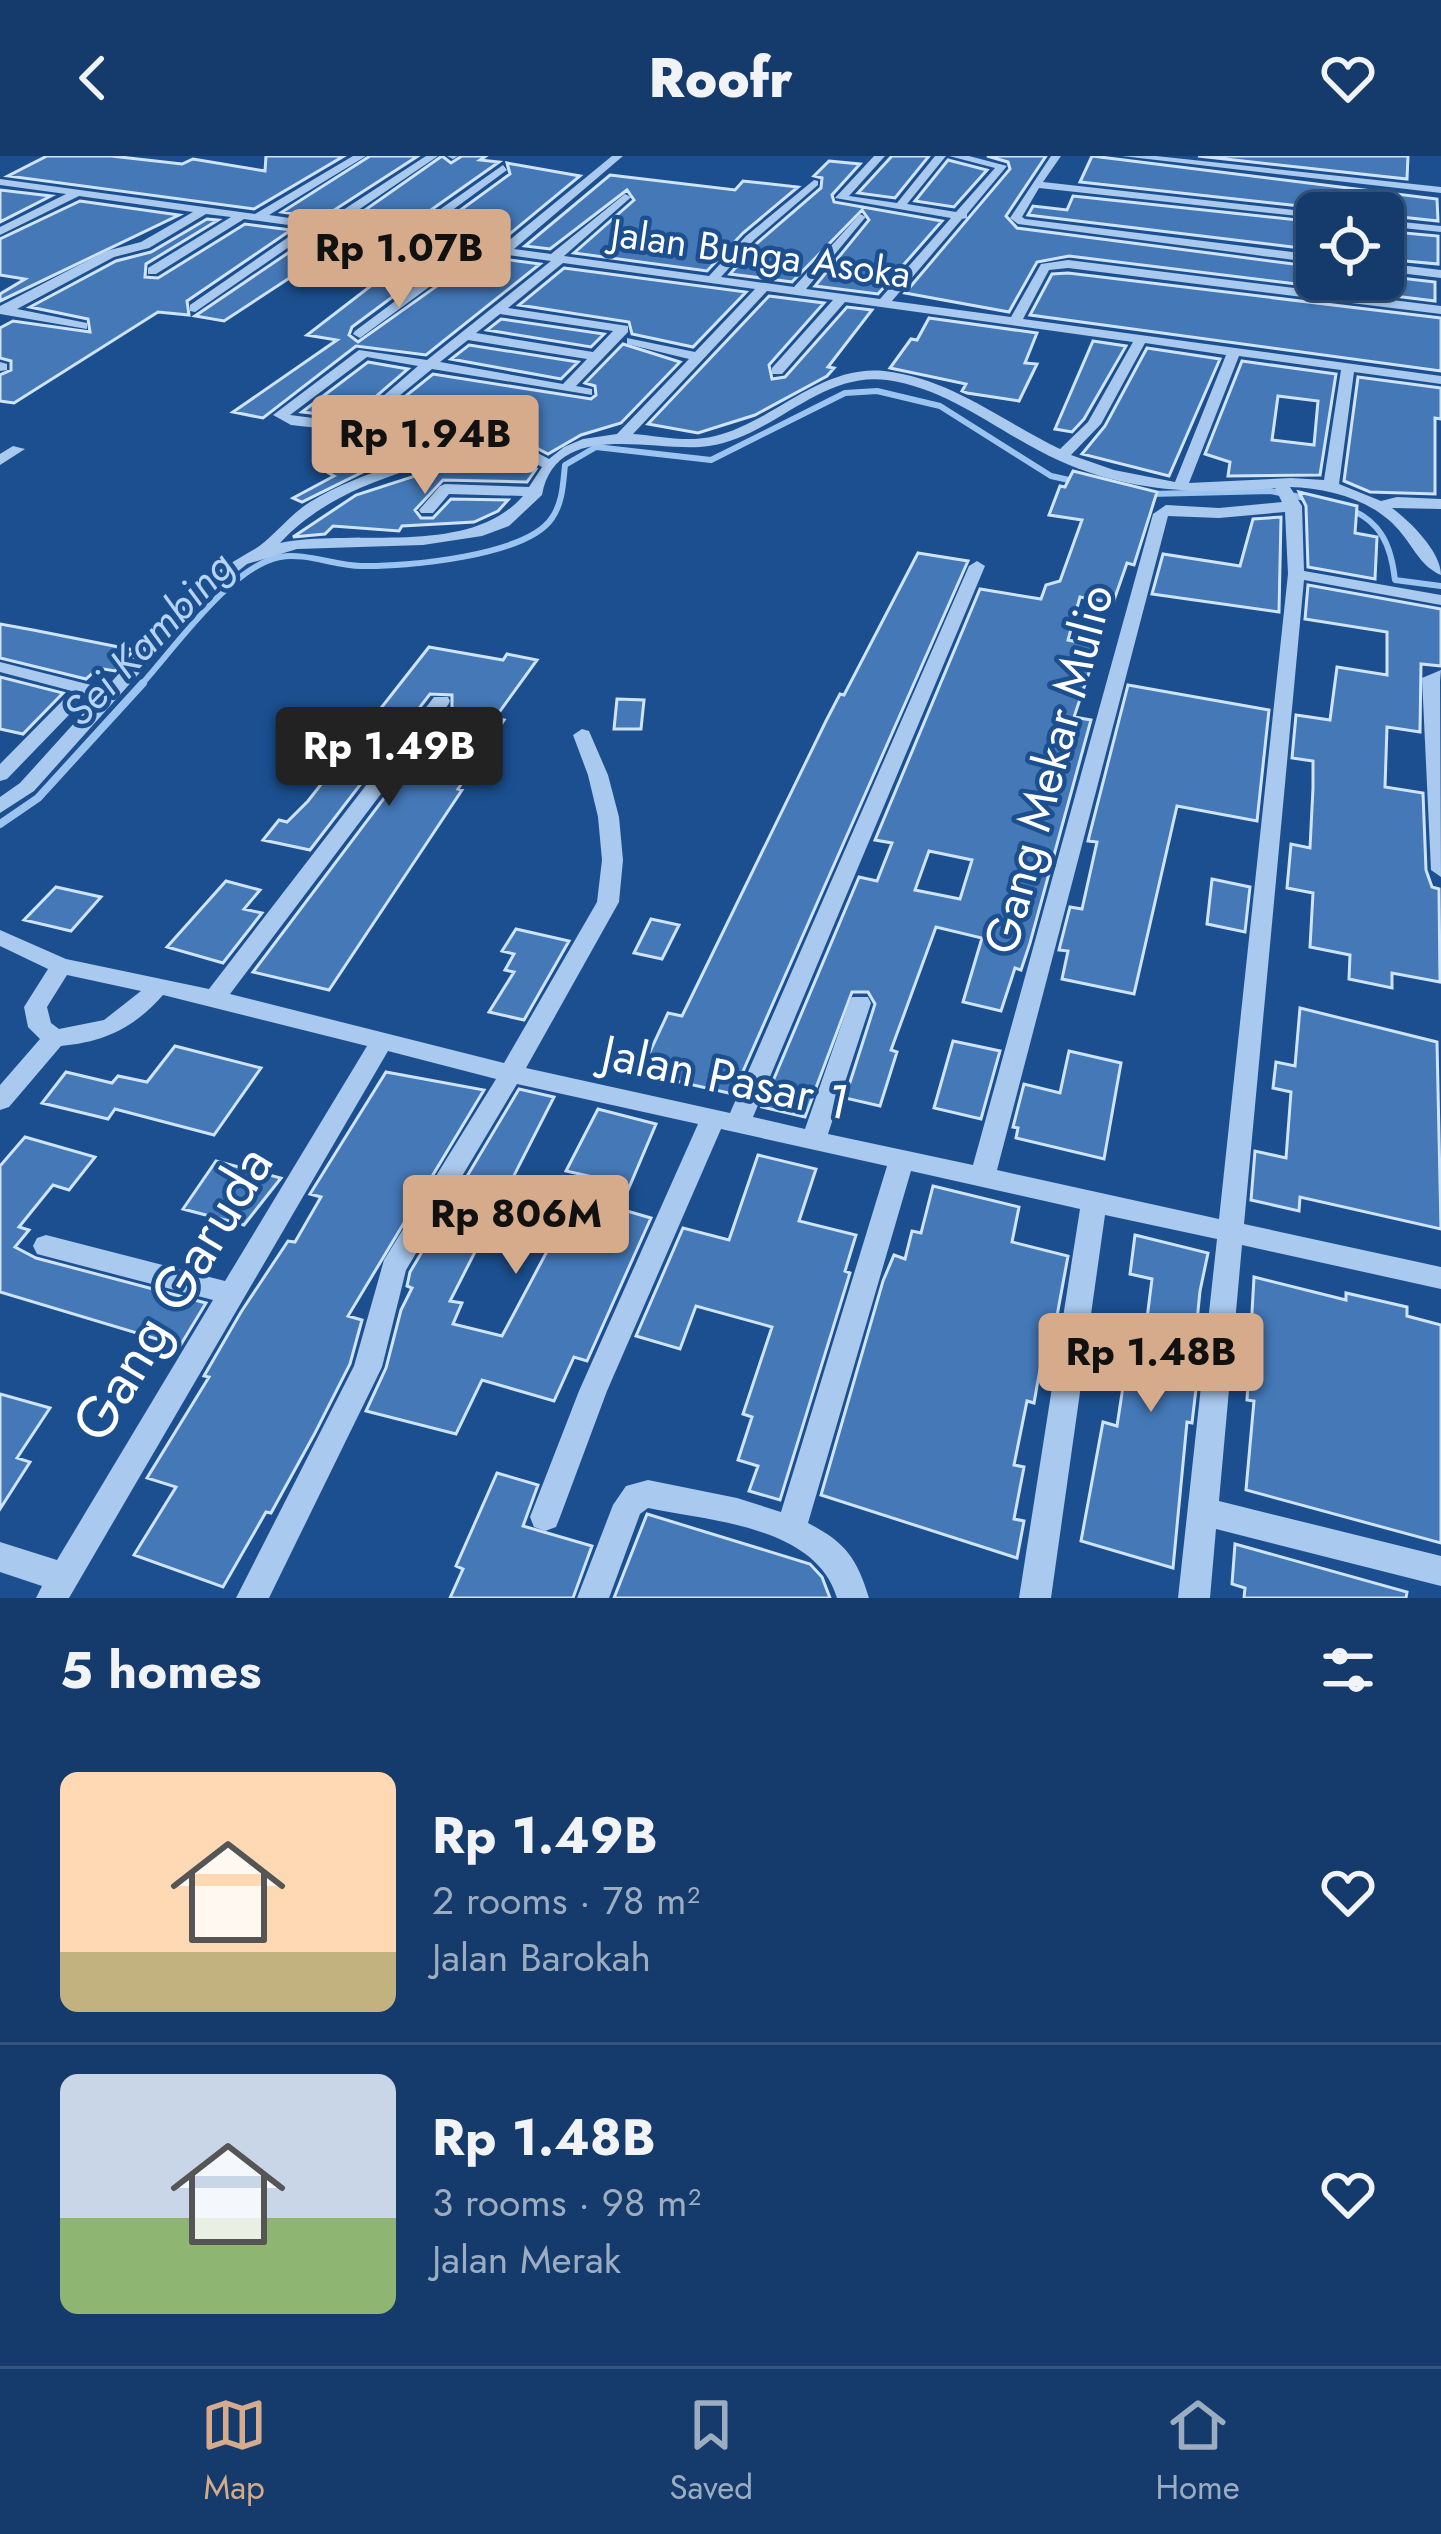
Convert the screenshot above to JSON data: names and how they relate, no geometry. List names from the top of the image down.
{
  "streets": {
    "street": [
      "Jalan Bunga Asoka",
      "Gang Mekar Mulio",
      "Jalan Pasar 1",
      "Gang Garuda"
    ]
  },
  "crossings": [
    ["Gang Mekar Mulio", "Jalan Pasar 1"],
    ["Jalan Pasar 1", "Gang Garuda"]
  ],
  "water": ["Sei Kambing"],
  "page": {
    "header": "Roofr",
    "price": [
      "Rp 1.07B",
      "Rp 1.94B",
      "Rp 1.49B",
      "Rp 806M",
      "Rp 1.48B"
    ],
    "heading": "5 homes",
    "list": [
      {
        "name": "Rp 1.49B",
        "note": "2 rooms · 78 m² · Jalan Barokah"
      },
      {
        "name": "Rp 1.48B",
        "note": "3 rooms · 98 m² · Jalan Merak"
      }
    ],
    "tabs": ["Map", "Saved", "Home"]
  }
}
